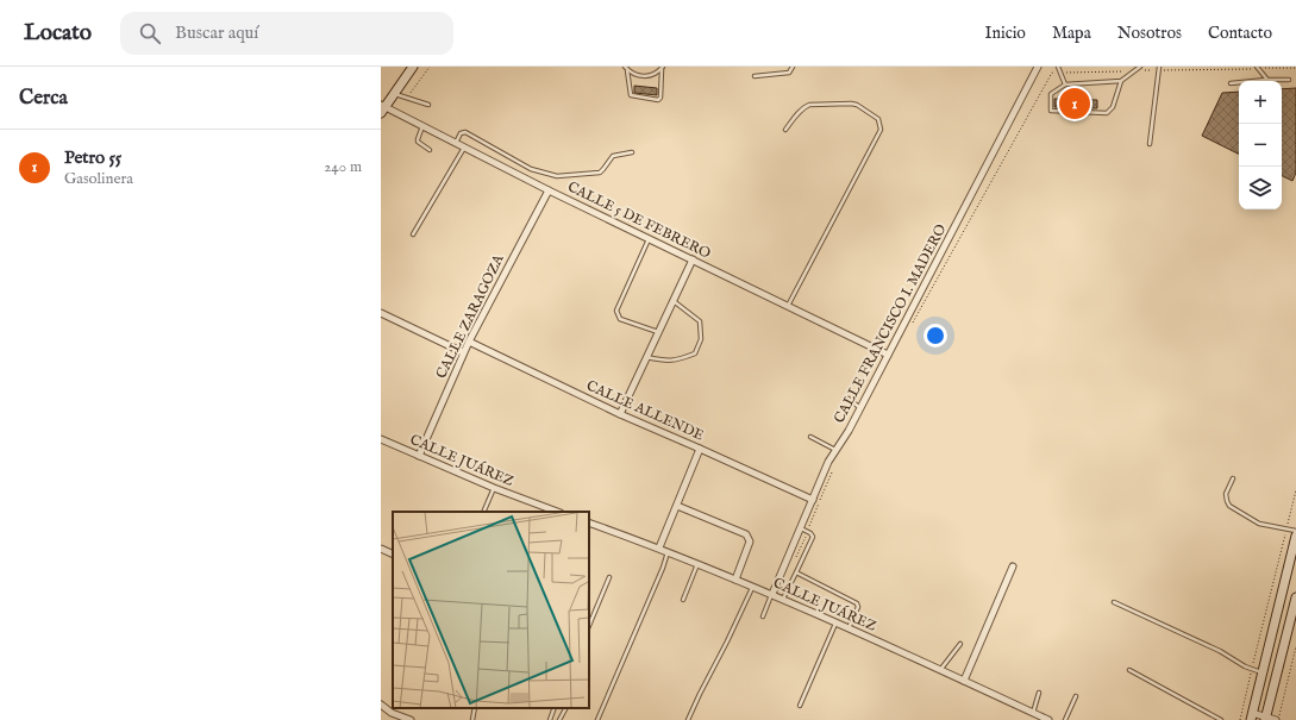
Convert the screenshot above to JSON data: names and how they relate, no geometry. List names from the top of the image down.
{
  "streets": {
    "street": [
      "CALLE 5 DE FEBRERO",
      "CALLE ZARAGOZA",
      "CALLE FRANCISCO I. MADERO",
      "CALLE ALLENDE",
      "CALLE JUÁREZ"
    ]
  },
  "crossings": [
    ["CALLE 5 DE FEBRERO", "CALLE ZARAGOZA"],
    ["CALLE 5 DE FEBRERO", "CALLE FRANCISCO I. MADERO"],
    ["CALLE ZARAGOZA", "CALLE ALLENDE"],
    ["CALLE ZARAGOZA", "CALLE JUÁREZ"],
    ["CALLE FRANCISCO I. MADERO", "CALLE ALLENDE"],
    ["CALLE FRANCISCO I. MADERO", "CALLE JUÁREZ"]
  ],
  "page": {
    "header": "Locato",
    "search": "Buscar aquí",
    "nav": [
      "Inicio",
      "Mapa",
      "Nosotros",
      "Contacto"
    ],
    "heading": "Cerca",
    "map_buttons": ["+", "−"],
    "pins": "1",
    "list": [
      {
        "mark": "1",
        "name": "Petro 55",
        "note": "Gasolinera",
        "value": "240 m"
      }
    ]
  }
}
